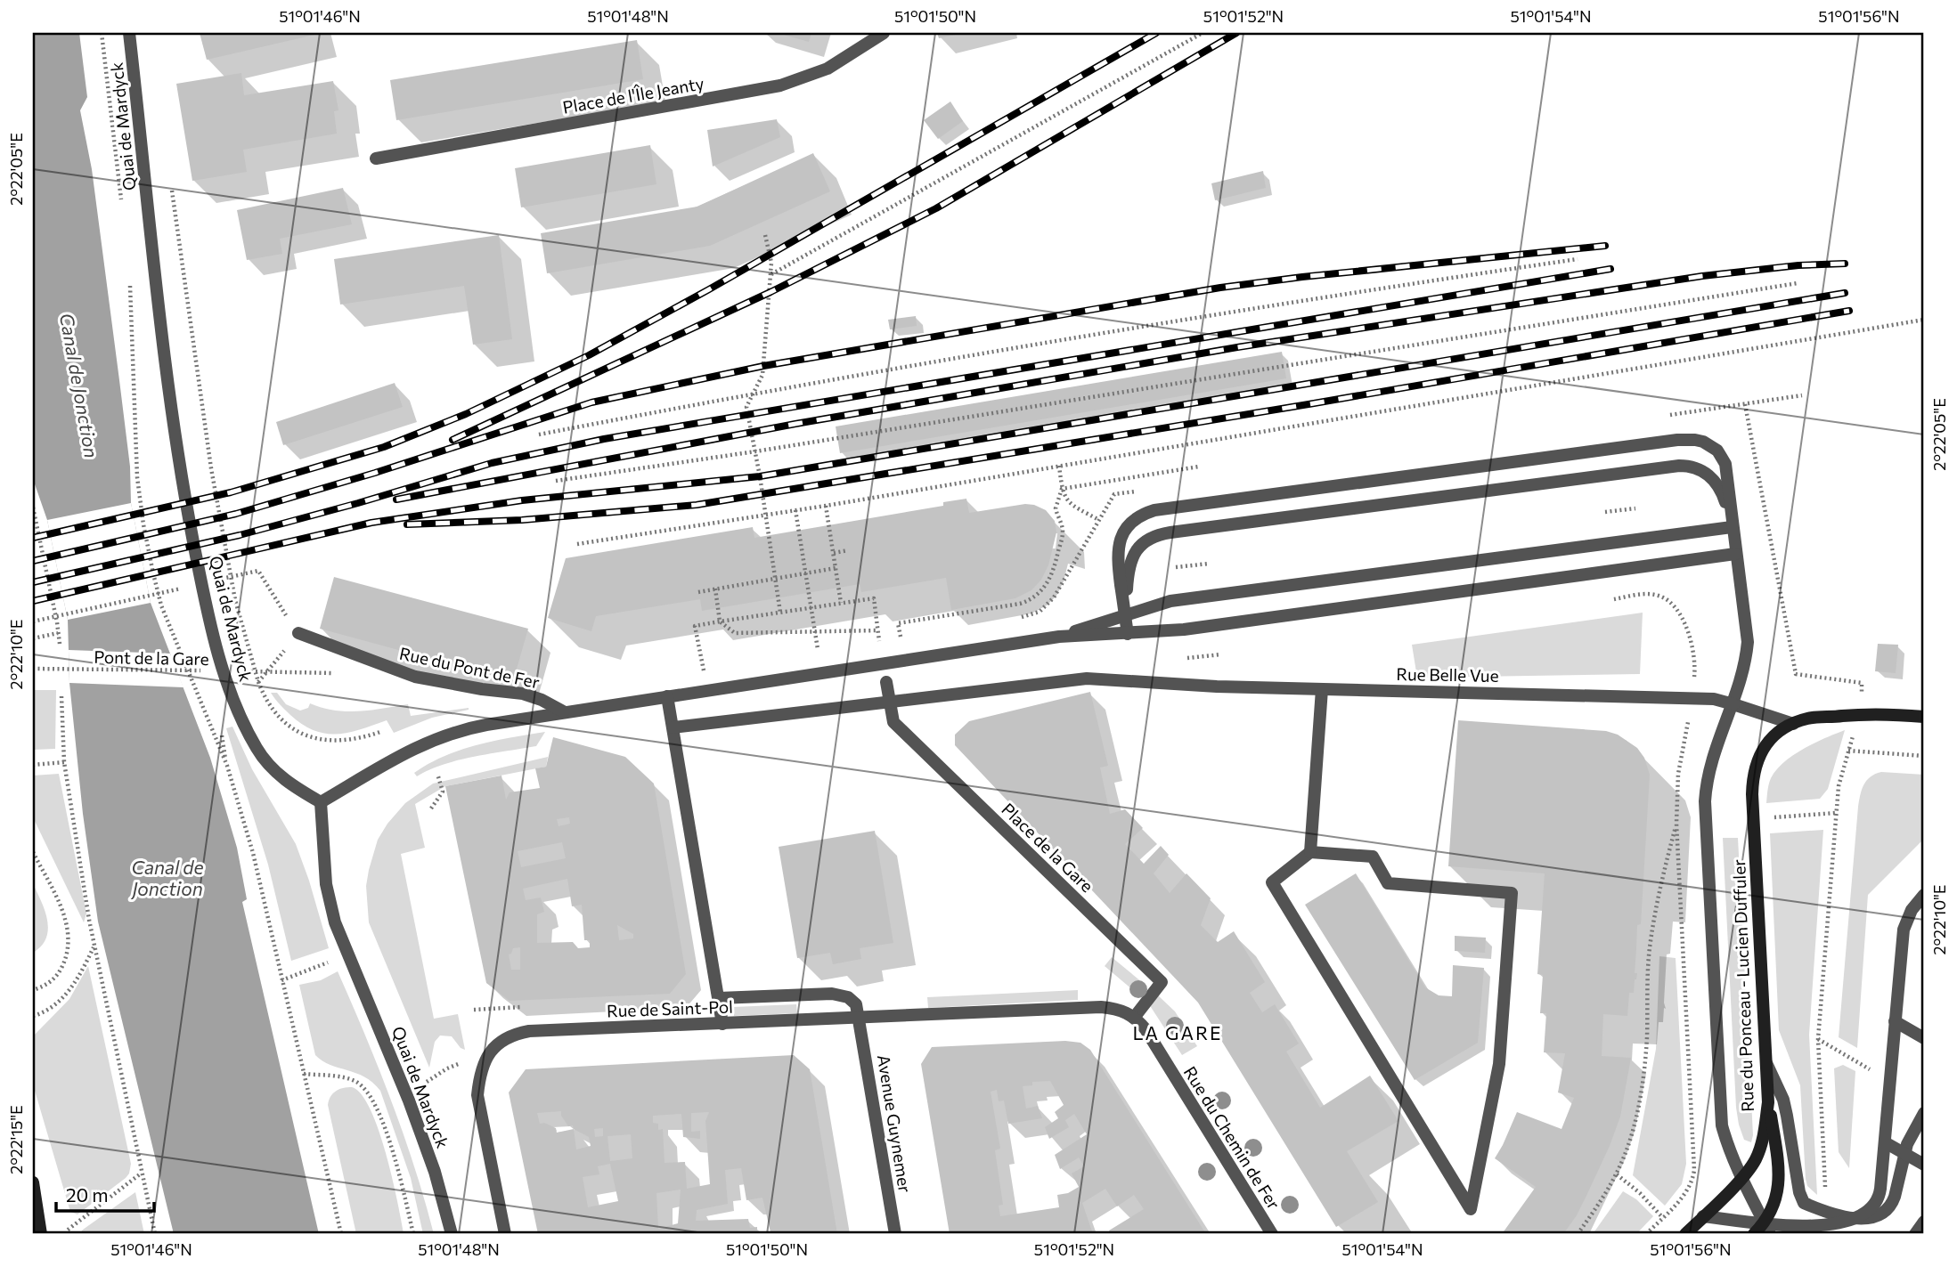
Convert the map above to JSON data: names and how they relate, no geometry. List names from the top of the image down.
{
  "streets": {
    "main road": ["Rue du Ponceau - Lucien Duffuler"],
    "street": [
      "Place de l'Île Jeanty",
      "Quai de Mardyck",
      "Rue du Pont de Fer",
      "Rue Belle Vue",
      "Place de la Gare",
      "Rue de Saint-Pol",
      "Avenue Guynemer",
      "Rue du Chemin de Fer"
    ],
    "path": ["Pont de la Gare"]
  },
  "crossings": [
    ["Quai de Mardyck", "Rue du Pont de Fer"],
    ["Rue Belle Vue", "Place de la Gare"],
    ["Rue Belle Vue", "Rue du Ponceau - Lucien Duffuler"],
    ["Place de la Gare", "Rue du Chemin de Fer"],
    ["Rue de Saint-Pol", "Avenue Guynemer"]
  ],
  "districts": ["LA GARE"],
  "water": ["Canal de Jonction"],
  "scale_bar": "20 m",
  "coordinates": [
    "51°01'46\"N",
    "51°01'48\"N",
    "51°01'50\"N",
    "51°01'52\"N",
    "51°01'54\"N",
    "51°01'56\"N",
    "2°22'05\"E",
    "2°22'10\"E",
    "2°22'15\"E"
  ]
}
